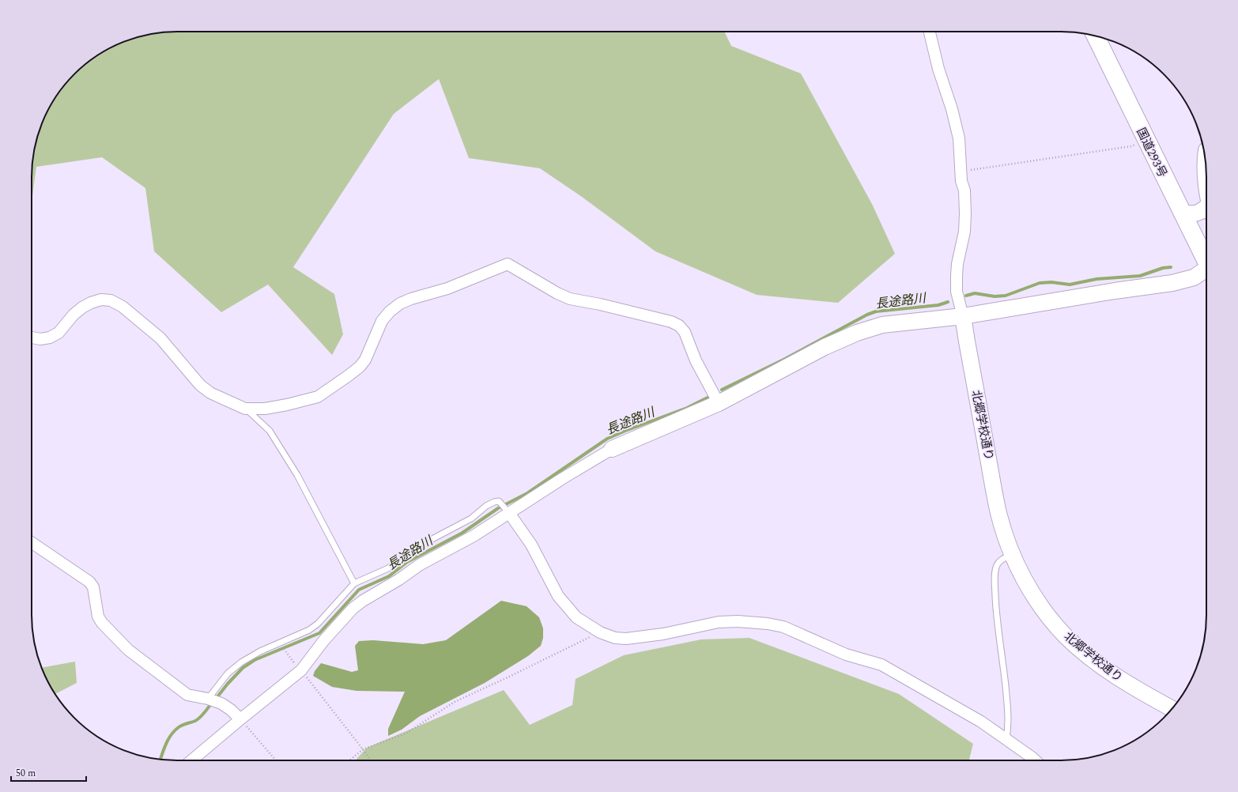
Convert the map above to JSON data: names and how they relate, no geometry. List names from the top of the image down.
{
  "streets": {
    "highway": ["国道293号"],
    "street": ["北郷学校通り"]
  },
  "water": ["長途路川"],
  "scale_bar": "50 m"
}
